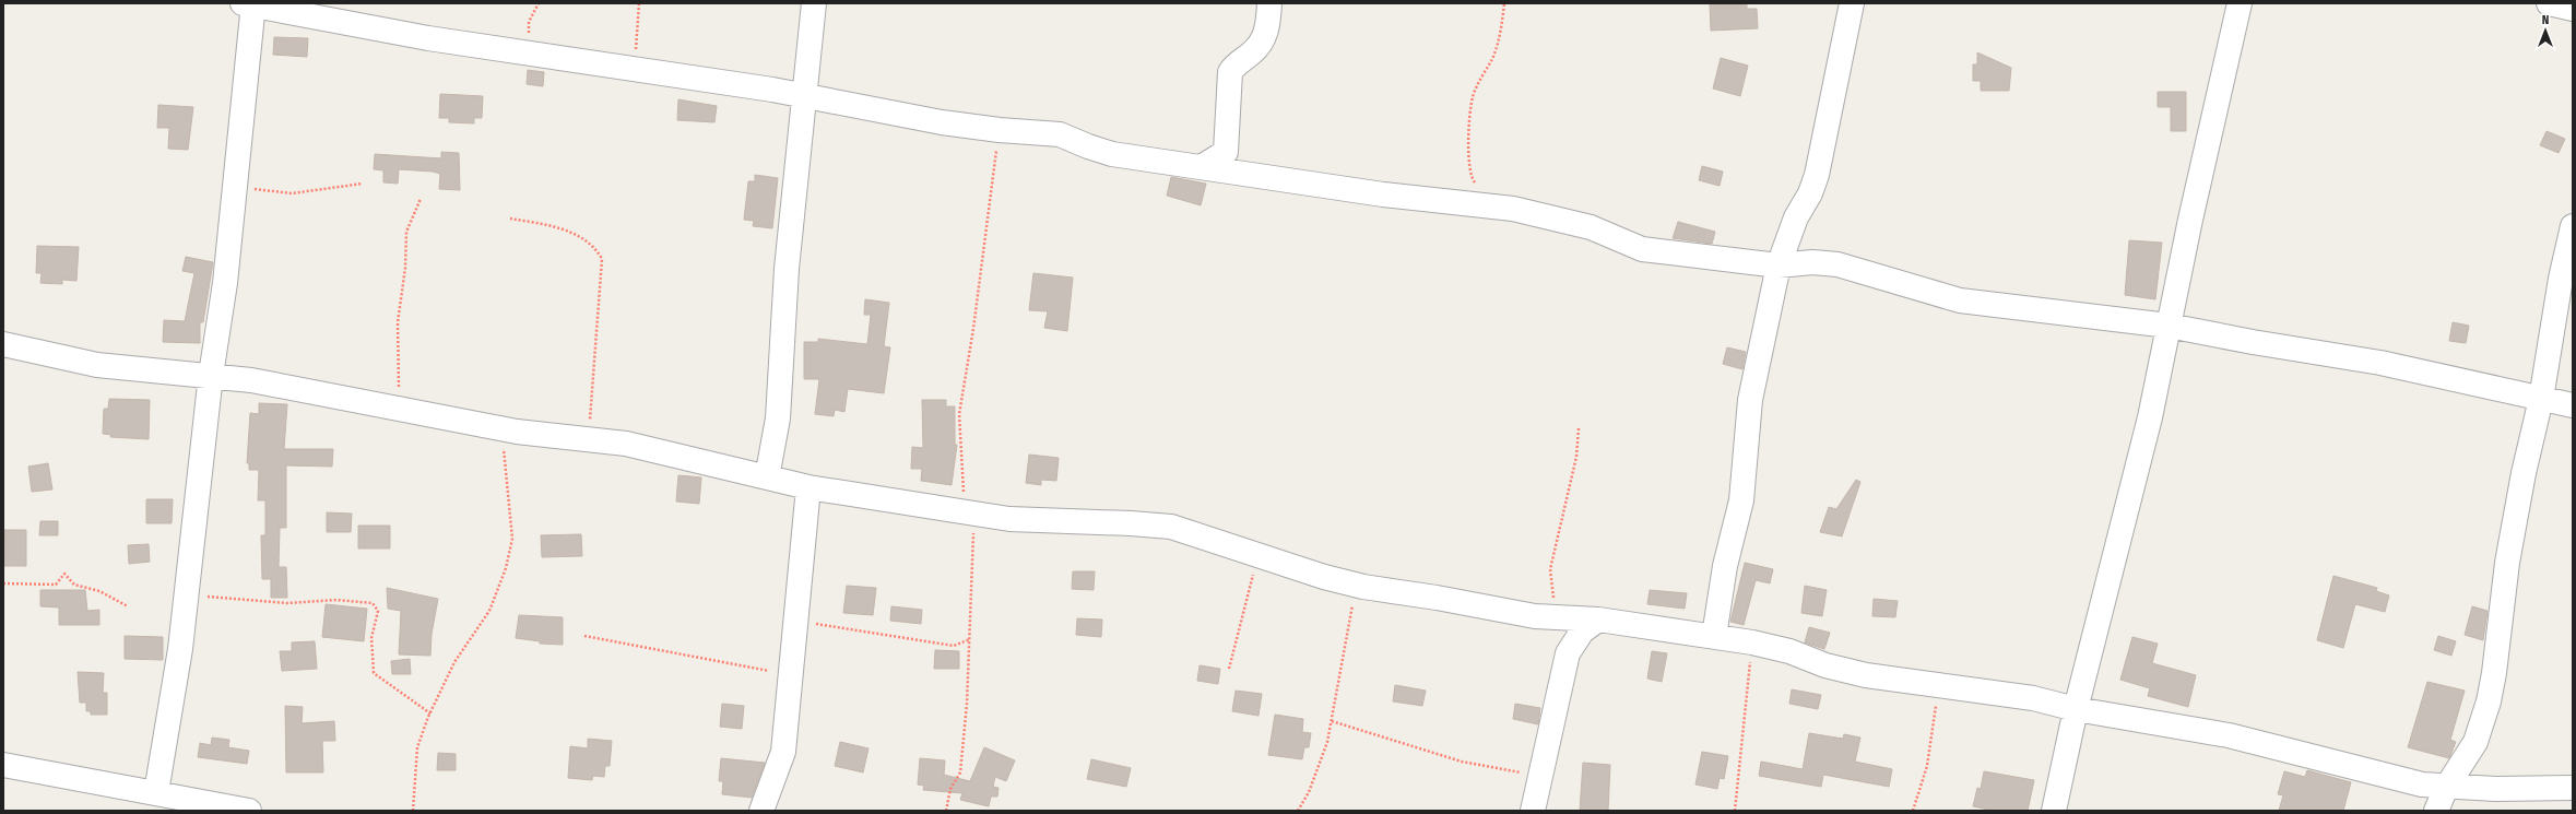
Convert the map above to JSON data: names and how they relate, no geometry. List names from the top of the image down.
{
  "north": "top"
}
